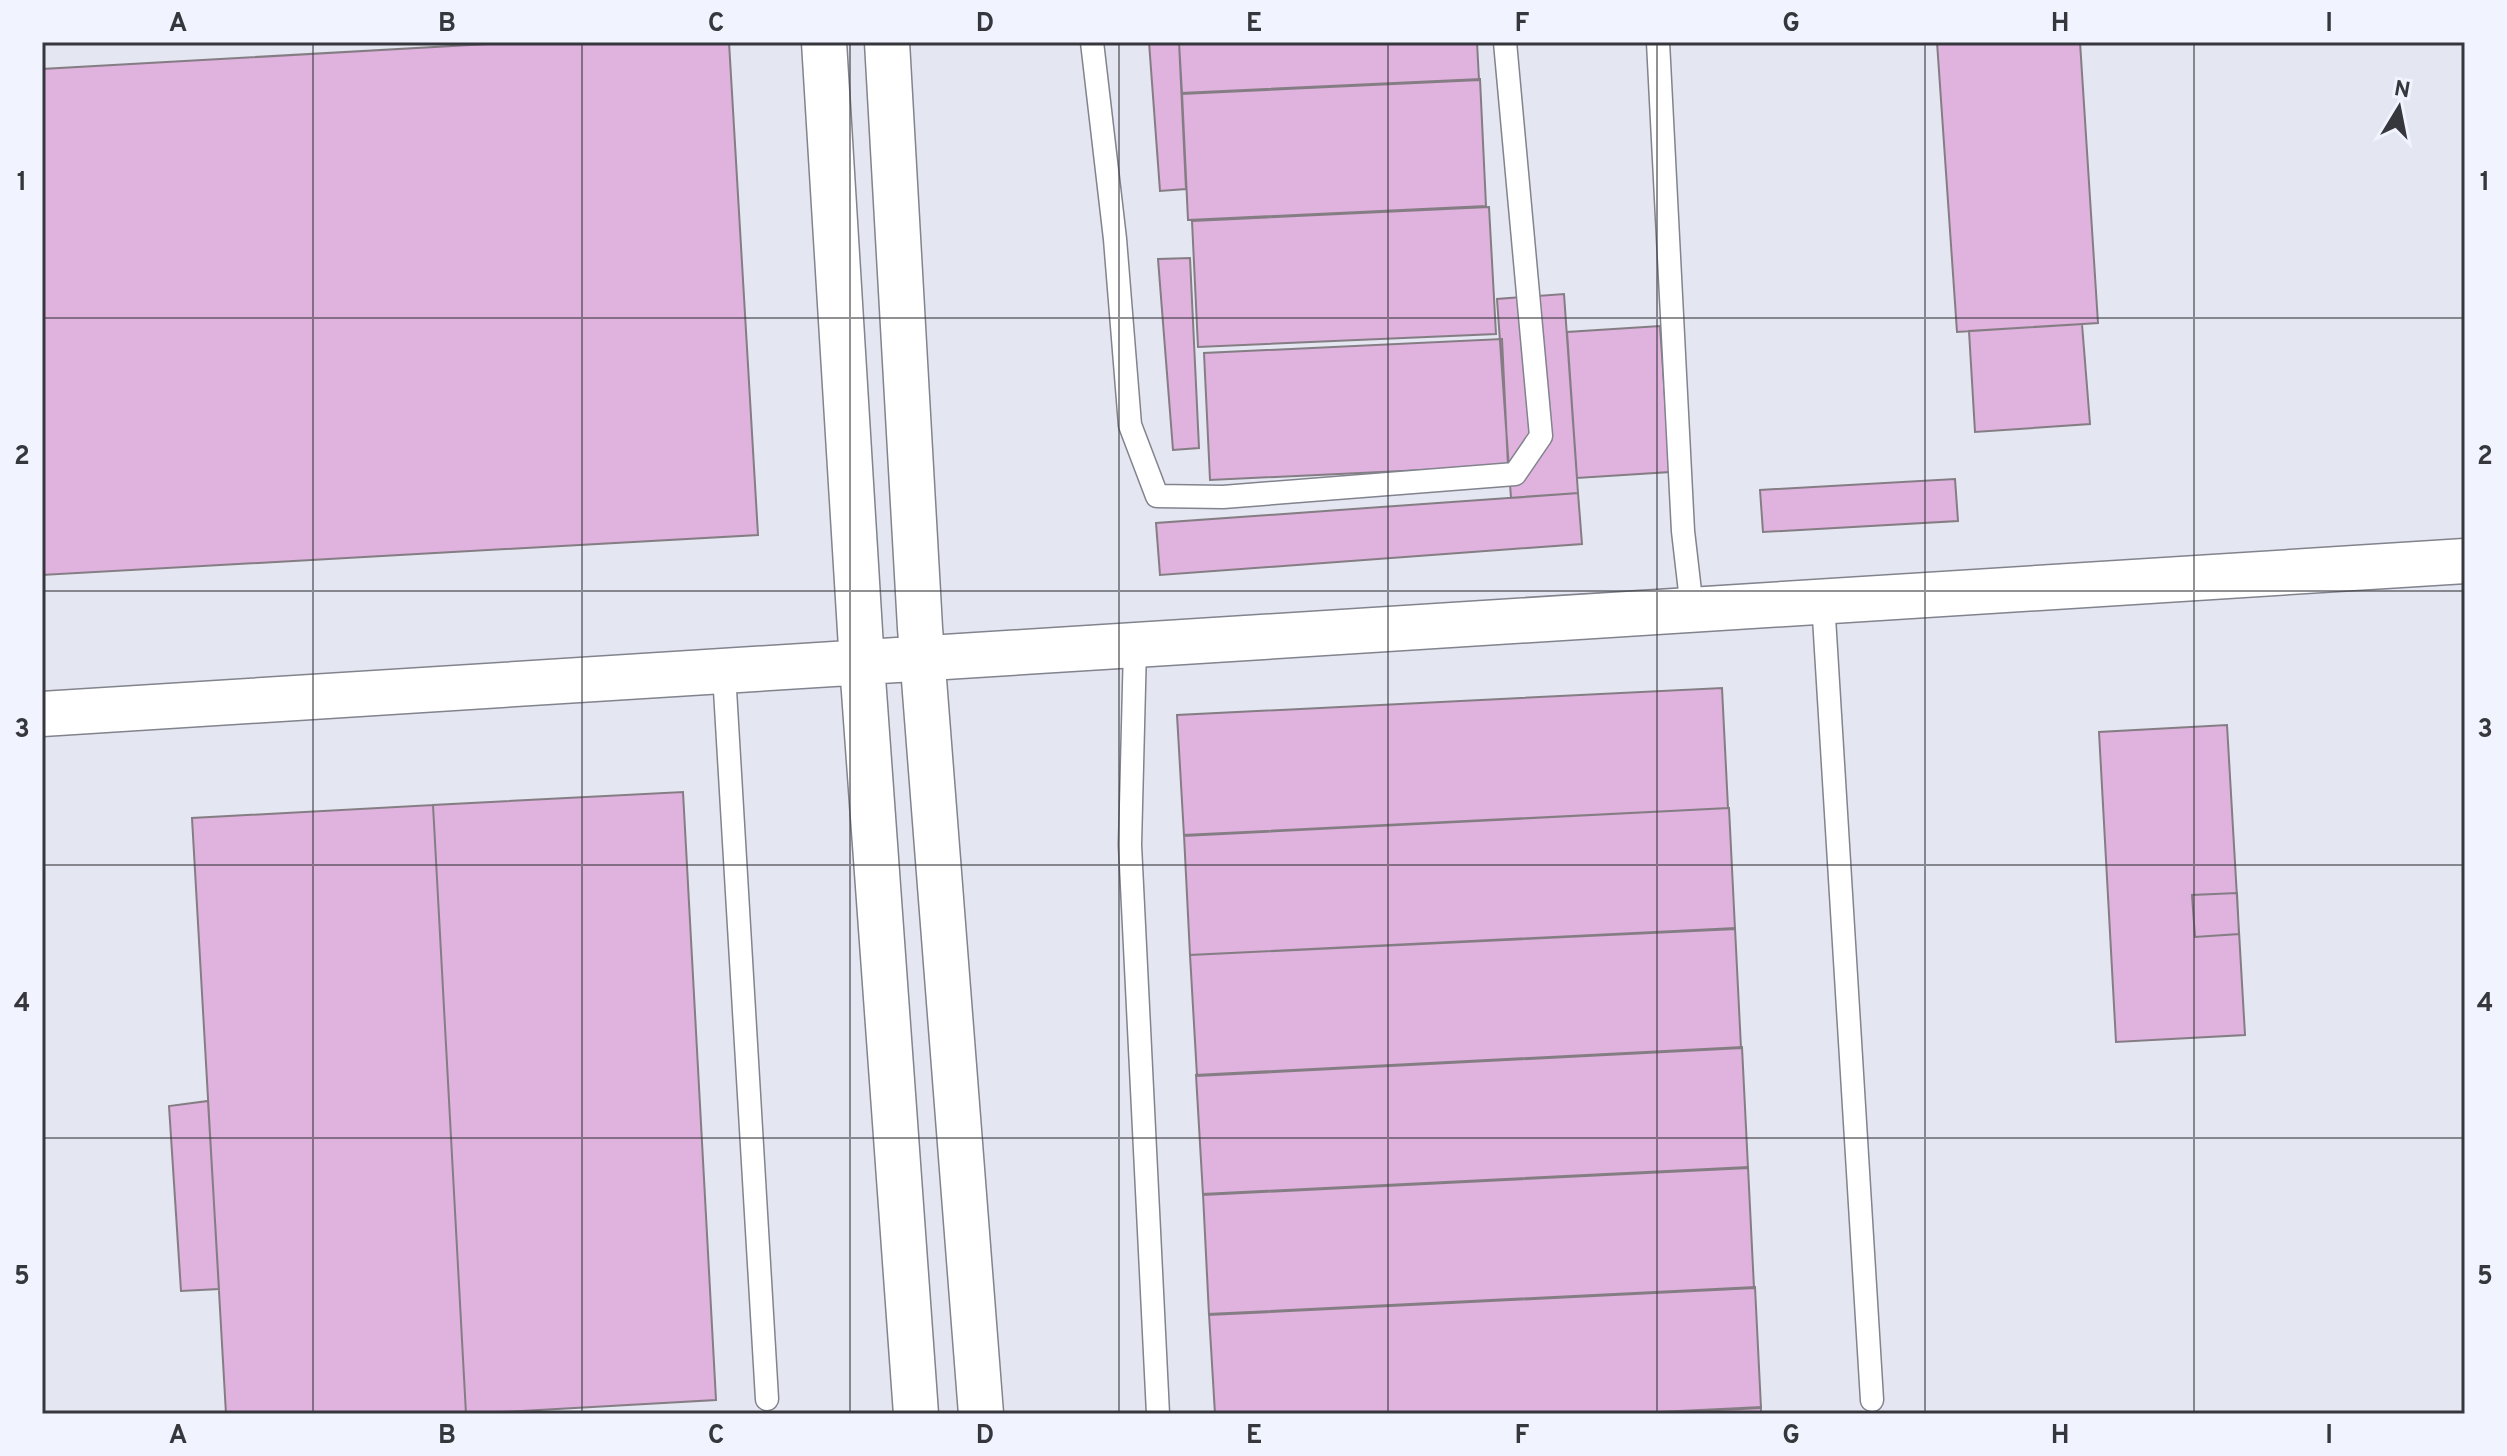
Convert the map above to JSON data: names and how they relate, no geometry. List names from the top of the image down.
{
  "north": "top",
  "grid": {
    "columns": [
      "A",
      "B",
      "C",
      "D",
      "E",
      "F",
      "G",
      "H",
      "I"
    ],
    "rows": [
      "1",
      "2",
      "3",
      "4",
      "5"
    ]
  }
}
